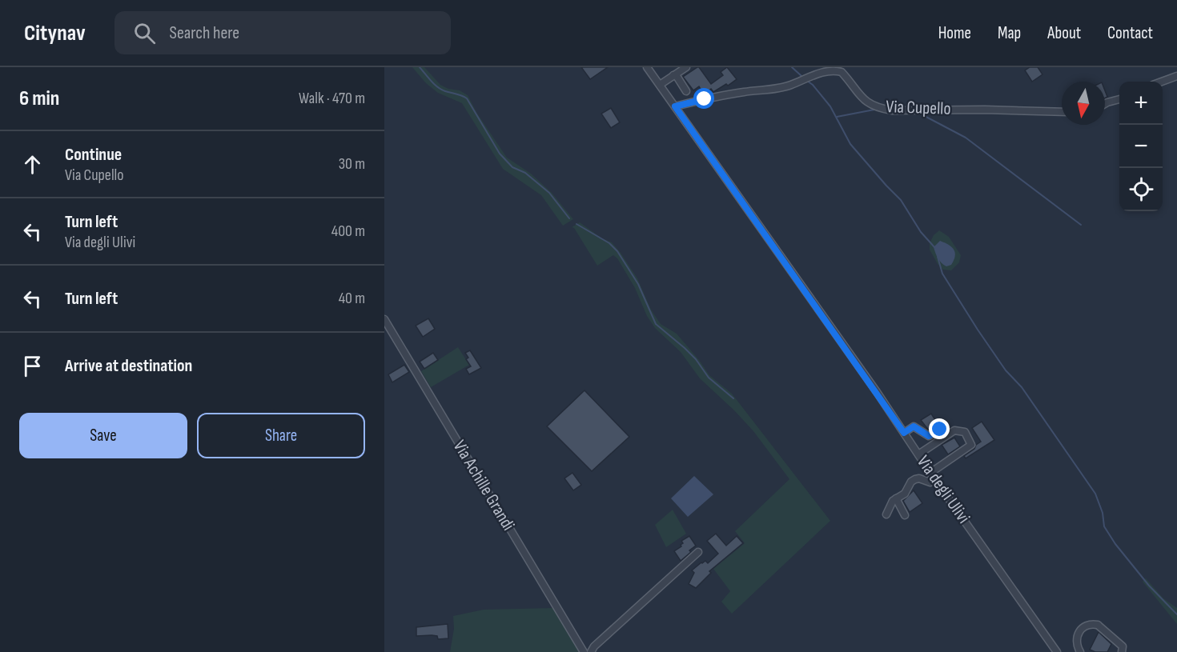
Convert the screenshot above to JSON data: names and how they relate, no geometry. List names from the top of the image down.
{
  "streets": {
    "street": ["Via Cupello", "Via Achille Grandi", "Via degli Ulivi"]
  },
  "crossings": [
    ["Via Cupello", "Via degli Ulivi"]
  ],
  "north": "bottom",
  "page": {
    "header": "Citynav",
    "search": "Search here",
    "nav": [
      "Home",
      "Map",
      "About",
      "Contact"
    ],
    "heading": ["6 min", "Walk · 470 m"],
    "map_buttons": ["+", "−"],
    "list": [
      ["Continue", "Via Cupello", "30 m"],
      ["Turn left", "Via degli Ulivi", "400 m"],
      ["Turn left", "40 m"],
      "Arrive at destination"
    ],
    "buttons": ["Save", "Share"]
  }
}
